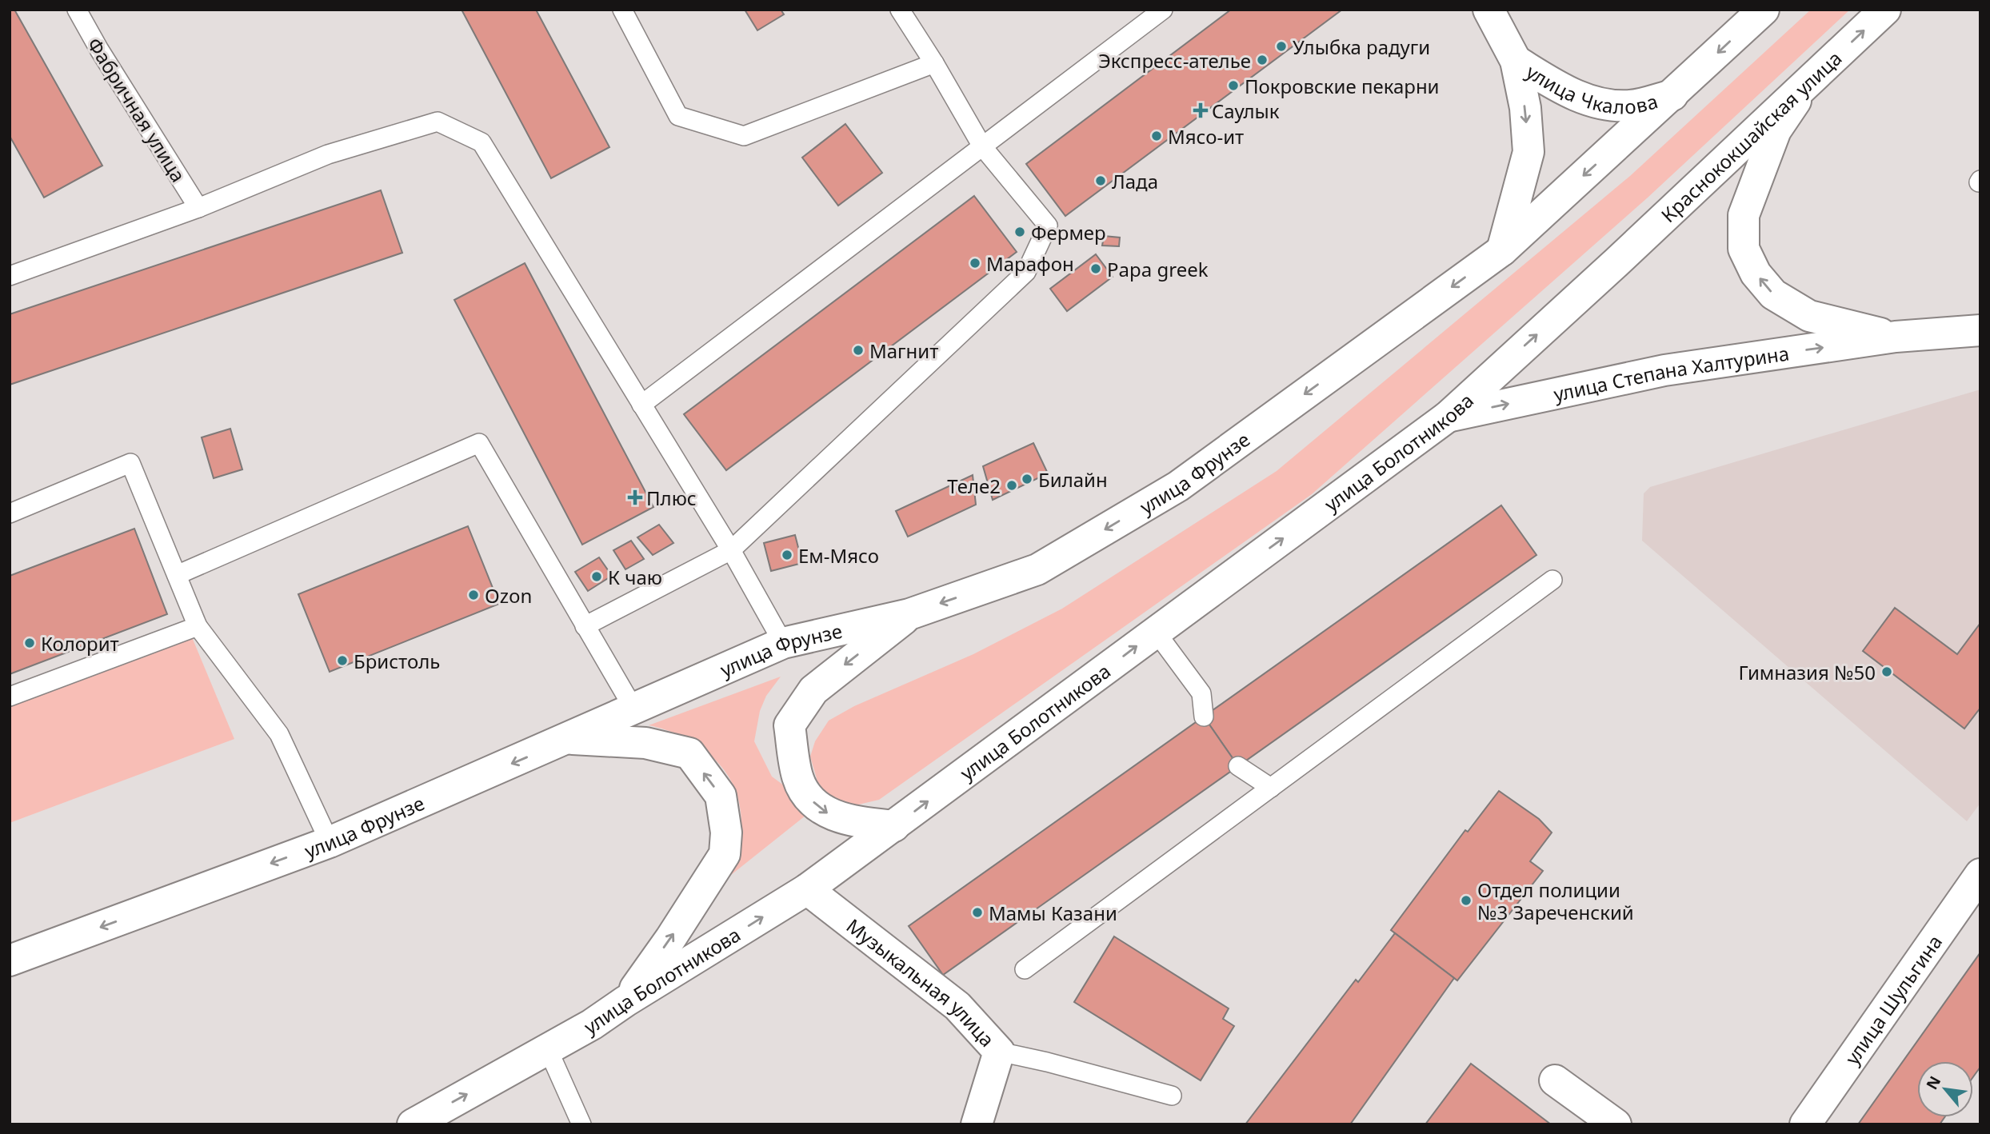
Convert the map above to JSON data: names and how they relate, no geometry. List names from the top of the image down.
{
  "streets": {
    "main road": [
      "улица Чкалова",
      "Краснококшайская улица",
      "улица Степана Халтурина",
      "улица Болотникова",
      "улица Фрунзе",
      "Музыкальная улица",
      "улица Шульгина"
    ],
    "lane": ["Фабричная улица"]
  },
  "crossings": [
    ["улица Чкалова", "улица Фрунзе"],
    ["Краснококшайская улица", "улица Степана Халтурина"],
    ["Краснококшайская улица", "улица Болотникова"],
    ["улица Степана Халтурина", "улица Болотникова"],
    ["улица Болотникова", "Музыкальная улица"]
  ],
  "one_way": ["улица Чкалова", "улица Болотникова", "улица Фрунзе"],
  "places": {
    "other": [
      "Улыбка радуги",
      "Экспресс-ателье",
      "Покровские пекарни",
      "Мясо-ит",
      "Лада",
      "Фермер",
      "Марафон",
      "Papa greek",
      "Магнит",
      "Билайн",
      "Теле2",
      "Ем-Мясо",
      "К чаю",
      "Ozon",
      "Колорит",
      "Бристоль",
      "Гимназия №50",
      "Отдел полиции №3 Зареченский",
      "Мамы Казани"
    ],
    "health": ["Саулык", "Плюс"]
  },
  "north": "top left"
}
